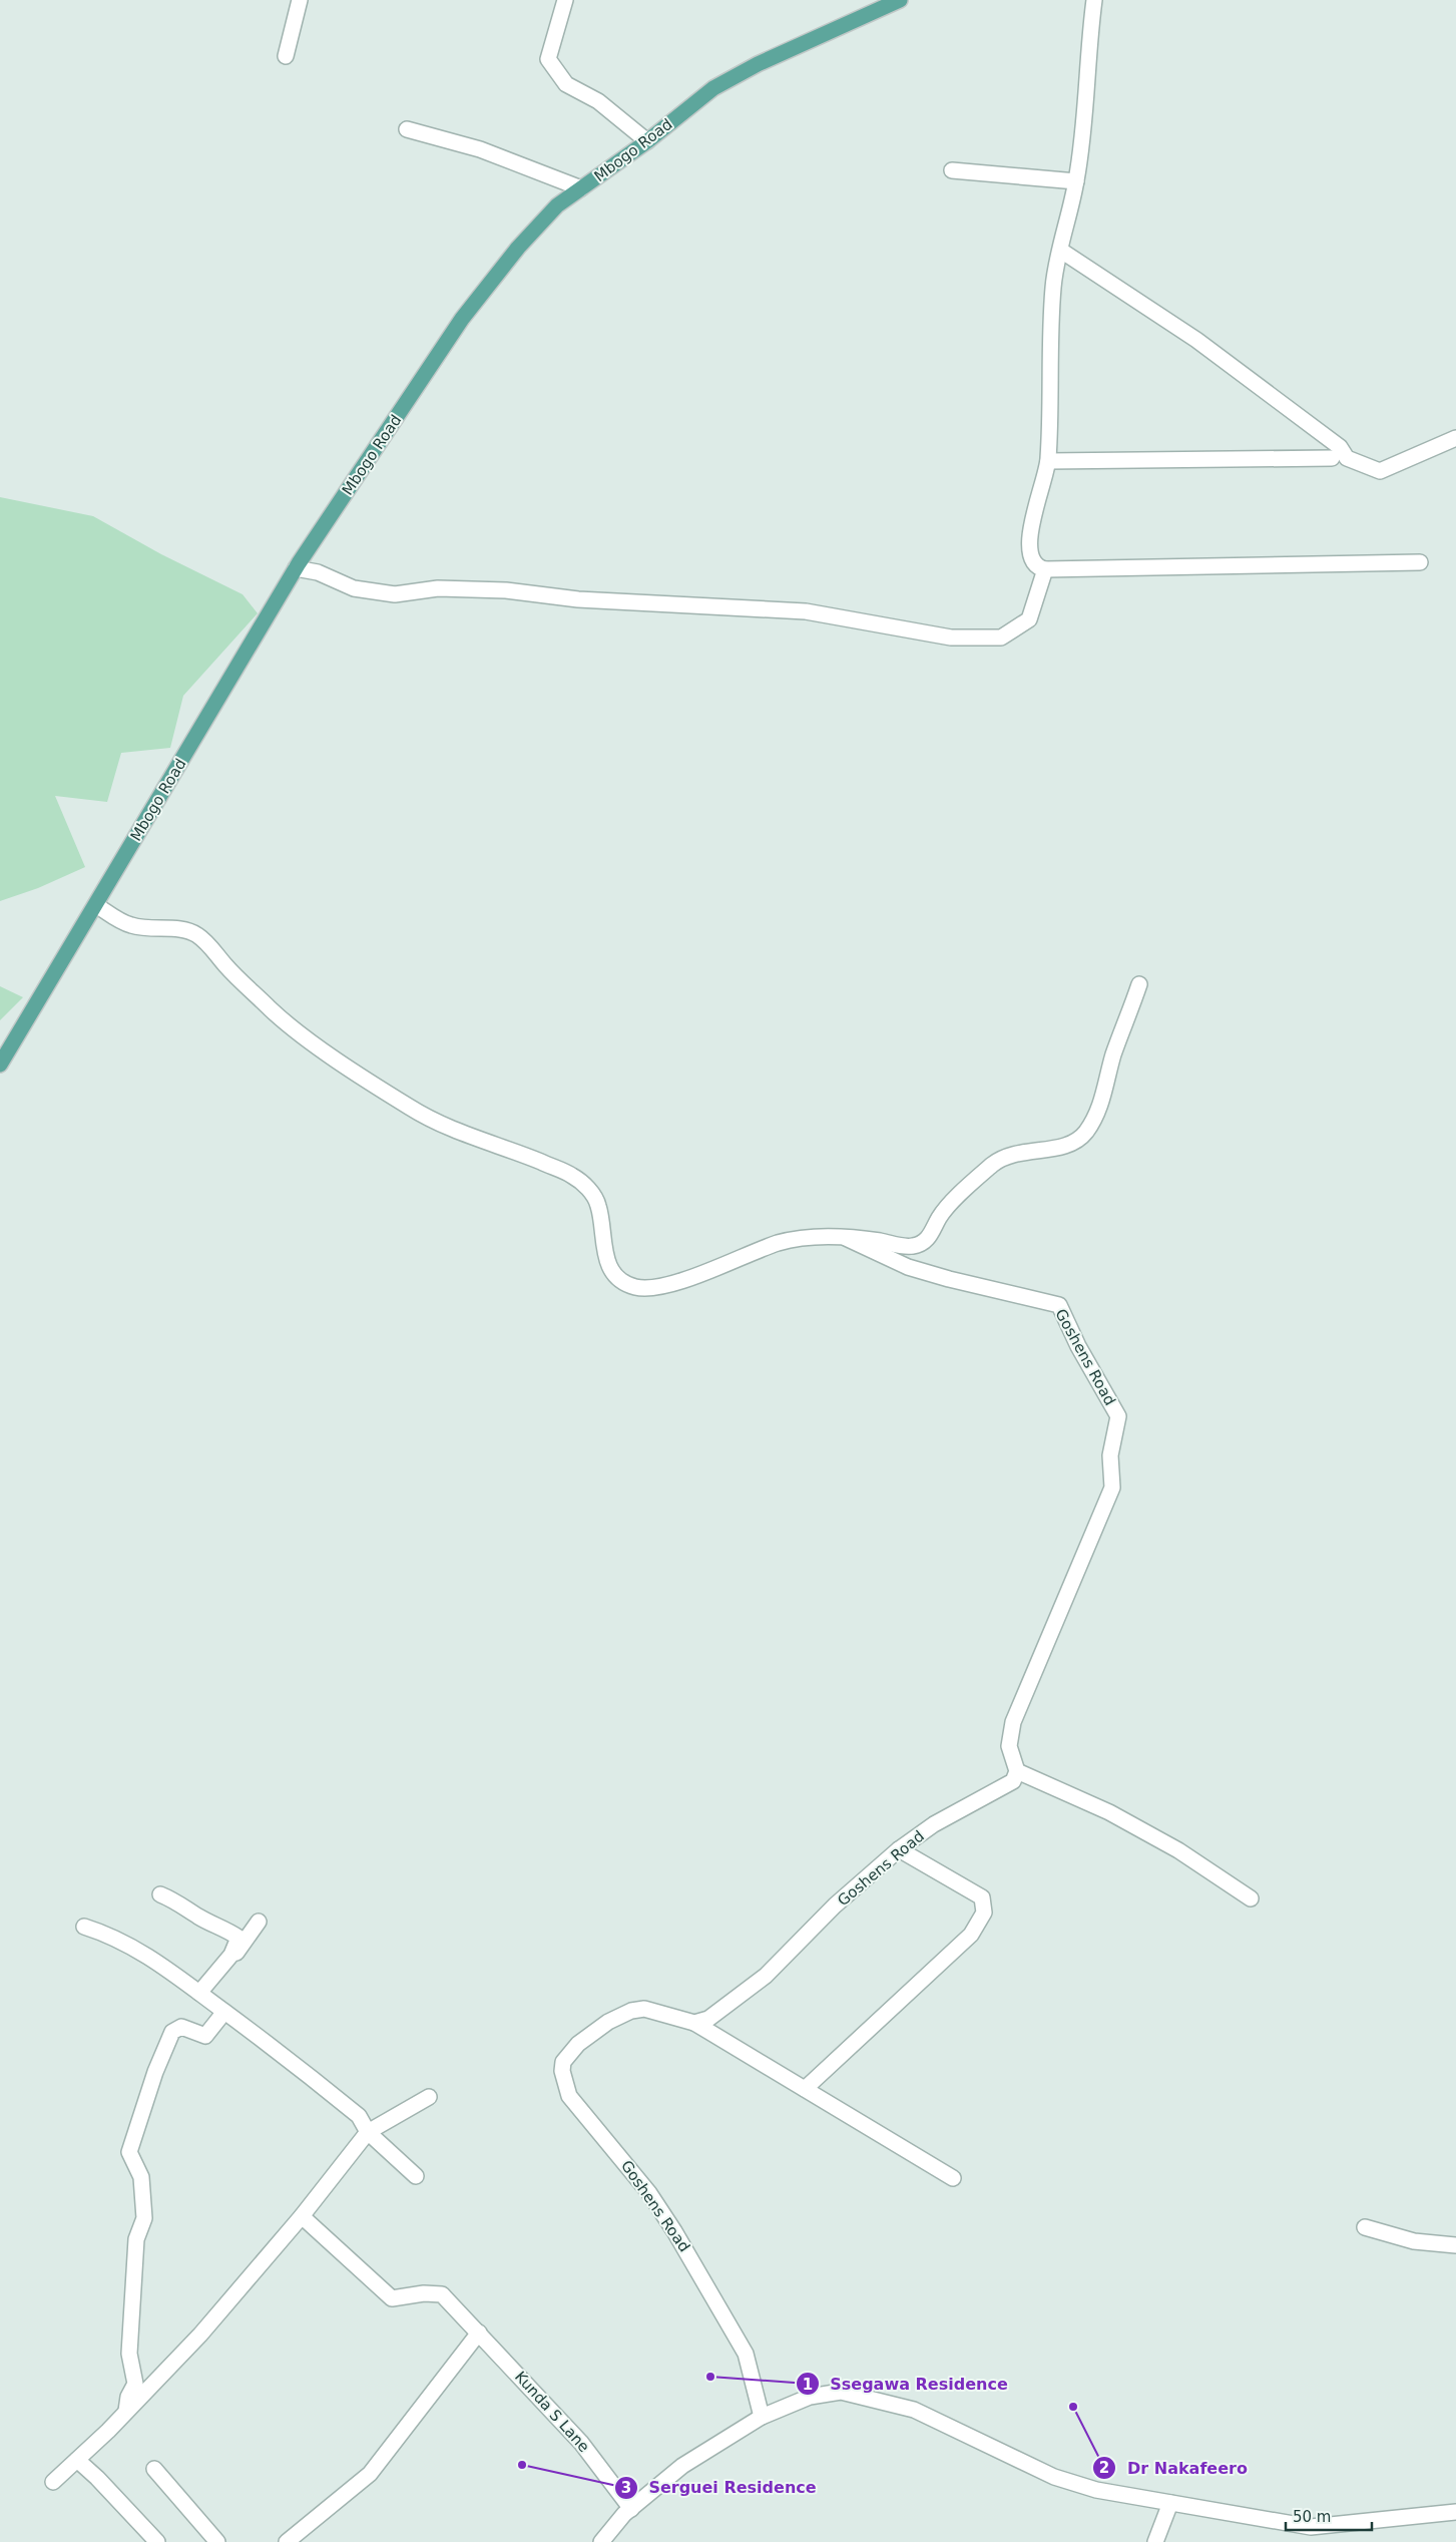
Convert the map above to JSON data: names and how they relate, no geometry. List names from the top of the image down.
{
  "streets": {
    "main road": ["Mbogo Road"],
    "street": ["Goshens Road", "Kunda S Lane"]
  },
  "places": ["Ssegawa Residence", "Dr Nakafeero", "Serguei Residence"],
  "scale_bar": "50 m"
}
